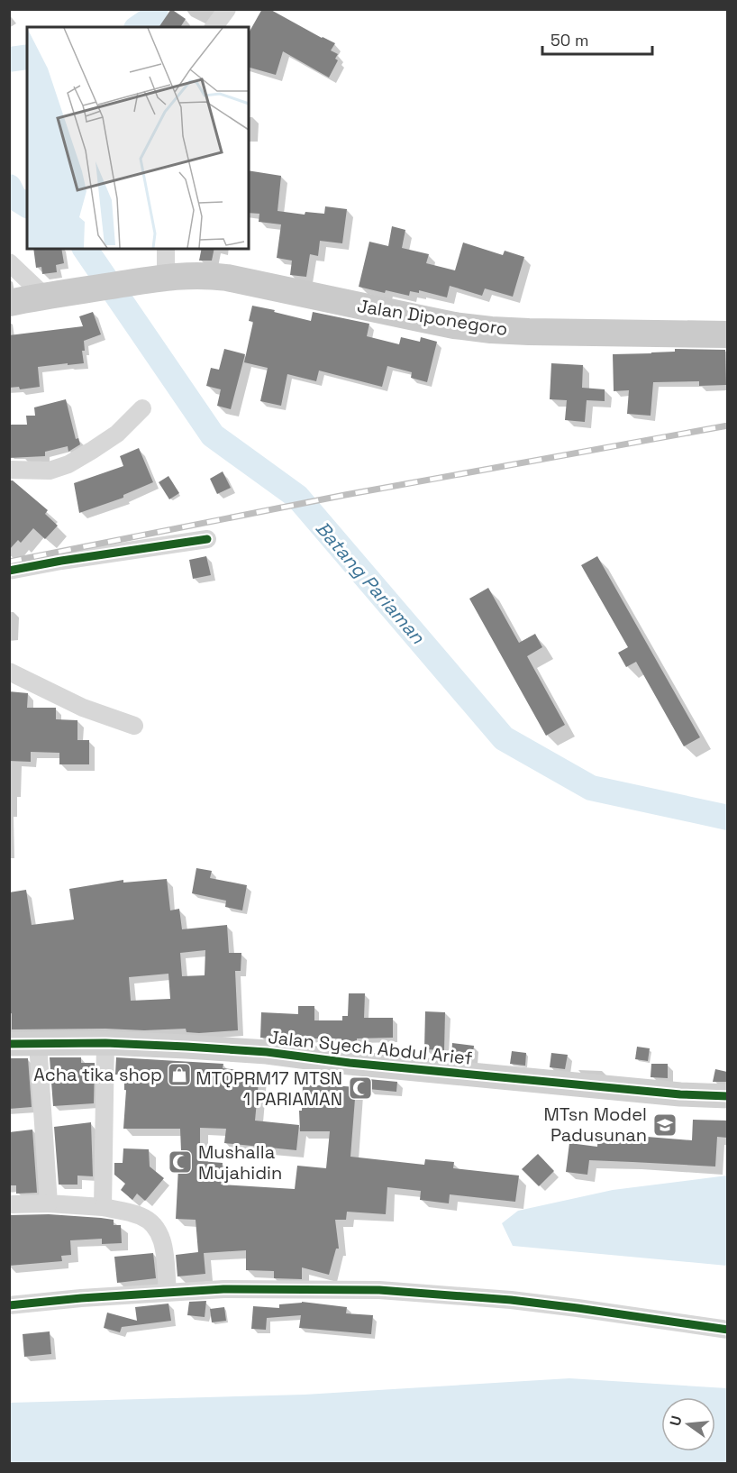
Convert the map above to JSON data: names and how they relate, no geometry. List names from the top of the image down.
{
  "streets": {
    "main road": ["Jalan Diponegoro"],
    "street": ["Jalan Syech Abdul Arief"]
  },
  "water": ["Batang Pariaman"],
  "places": {
    "shop": ["Acha tika shop"],
    "mosque": ["MTQPRM17 MTSN 1 PARIAMAN", "Mushalla Mujahidin"],
    "school or university": ["MTsn Model Padusunan"]
  },
  "scale_bar": "50 m",
  "north": "left"
}
